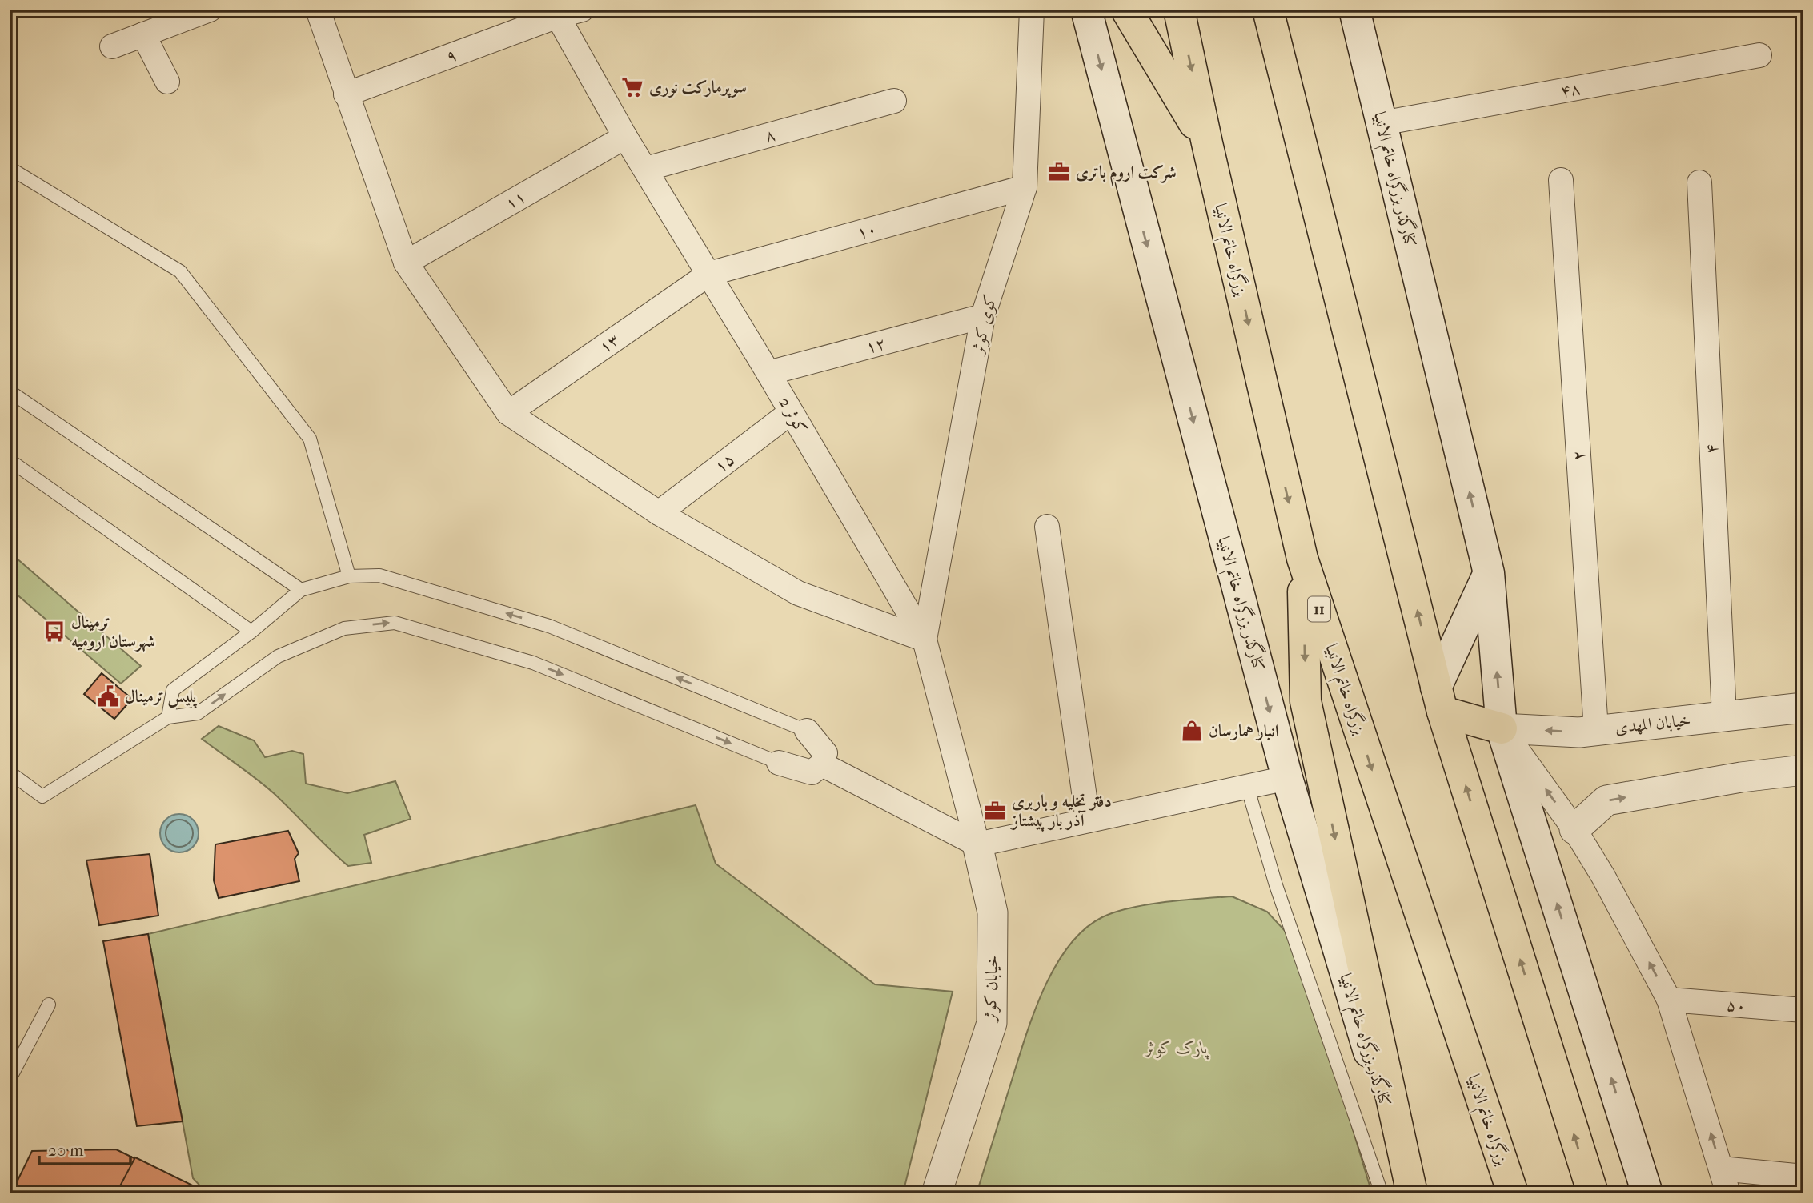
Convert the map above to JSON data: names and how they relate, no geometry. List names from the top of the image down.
{
  "streets": {
    "highway": ["بزرگراه خاتم الانبیا", "11"],
    "main road": ["کنارگذر بزرگراه خاتم الانبیا"],
    "street": [
      "۹",
      "۴۸",
      "۸",
      "۱۱",
      "۱۰",
      "کوی کوثر",
      "۱۳",
      "۱۲",
      "کوثر 2",
      "۴",
      "۲",
      "۱۵",
      "خیابان المهدی",
      "خیابان کوثر",
      "۵۰"
    ]
  },
  "crossings": [
    ["۹", "کوثر 2"],
    ["۴۸", "کنارگذر بزرگراه خاتم الانبیا"],
    ["۸", "کوثر 2"],
    ["کنارگذر بزرگراه خاتم الانبیا", "خیابان المهدی"],
    ["۱۱", "کوثر 2"],
    ["۱۰", "کوی کوثر"],
    ["۱۰", "۱۳"],
    ["۱۰", "کوثر 2"],
    ["کوی کوثر", "۱۲"],
    ["کوی کوثر", "کوثر 2"],
    ["۱۳", "کوثر 2"],
    ["۱۲", "کوثر 2"],
    ["کوثر 2", "۱۵"],
    ["کوثر 2", "خیابان کوثر"],
    ["۴", "خیابان المهدی"],
    ["۲", "خیابان المهدی"]
  ],
  "parks": ["پارک کوثر"],
  "places": {
    "supermarket": ["سوپرمارکت نوری"],
    "office": ["شرکت اروم باتری", "دفتر تخلیه و باربری آذر بار پیشتاز"],
    "bus stop": ["ترمینال شهرستان ارومیه"],
    "public building": ["پلیس ترمینال"],
    "shop": ["انبار همارسان"]
  },
  "scale_bar": "20 m"
}
